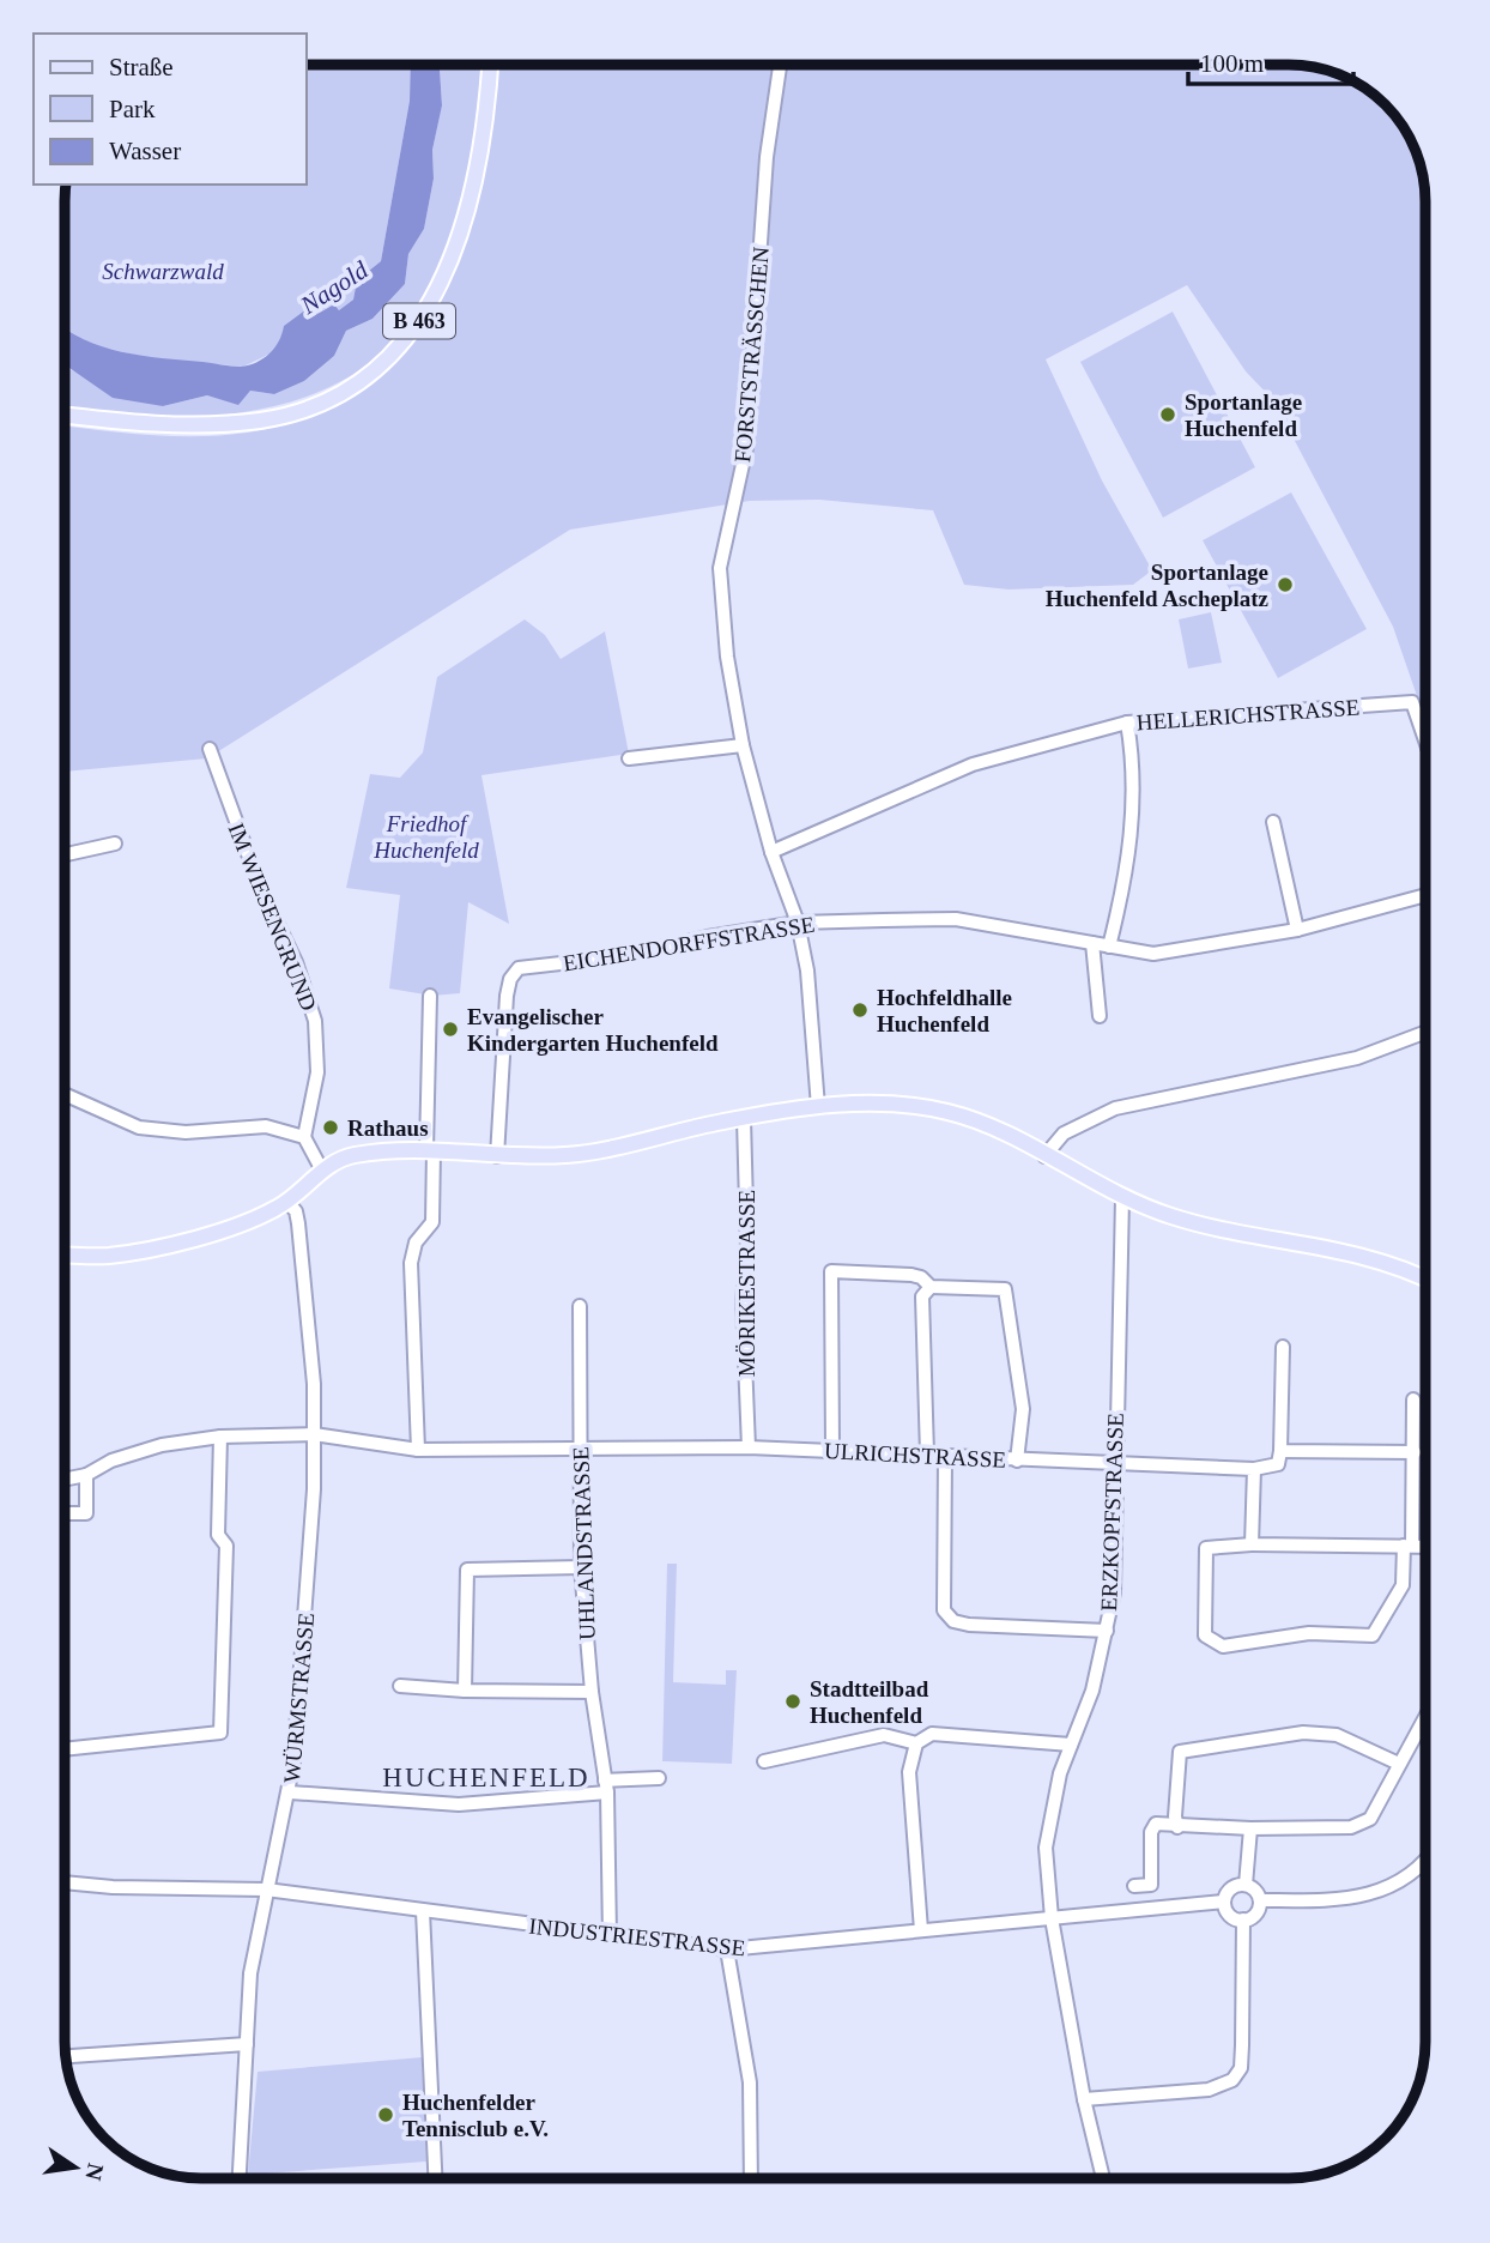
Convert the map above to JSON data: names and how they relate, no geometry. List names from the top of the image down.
{
  "streets": {
    "main road": ["B 463"],
    "street": [
      "FORSTSTRÄSSCHEN",
      "HELLERICHSTRASSE",
      "IM WIESENGRUND",
      "EICHENDORFFSTRASSE",
      "MÖRIKESTRASSE",
      "ULRICHSTRASSE",
      "ERZKOPFSTRASSE",
      "UHLANDSTRASSE",
      "WÜRMSTRASSE",
      "INDUSTRIESTRASSE"
    ]
  },
  "crossings": [
    ["FORSTSTRÄSSCHEN", "HELLERICHSTRASSE"],
    ["FORSTSTRÄSSCHEN", "EICHENDORFFSTRASSE"],
    ["MÖRIKESTRASSE", "ULRICHSTRASSE"],
    ["ULRICHSTRASSE", "ERZKOPFSTRASSE"],
    ["ULRICHSTRASSE", "UHLANDSTRASSE"],
    ["ULRICHSTRASSE", "WÜRMSTRASSE"],
    ["ERZKOPFSTRASSE", "INDUSTRIESTRASSE"],
    ["UHLANDSTRASSE", "INDUSTRIESTRASSE"],
    ["WÜRMSTRASSE", "INDUSTRIESTRASSE"]
  ],
  "districts": ["HUCHENFELD"],
  "water": ["Nagold"],
  "parks": ["Schwarzwald", "Friedhof Huchenfeld"],
  "places": [
    "Sportanlage Huchenfeld",
    "Sportanlage Huchenfeld Ascheplatz",
    "Hochfeldhalle Huchenfeld",
    "Evangelischer Kindergarten Huchenfeld",
    "Rathaus",
    "Stadtteilbad Huchenfeld",
    "Huchenfelder Tennisclub e.V."
  ],
  "legend": ["Straße", "Park", "Wasser"],
  "scale_bar": "100 m",
  "north": "right"
}
